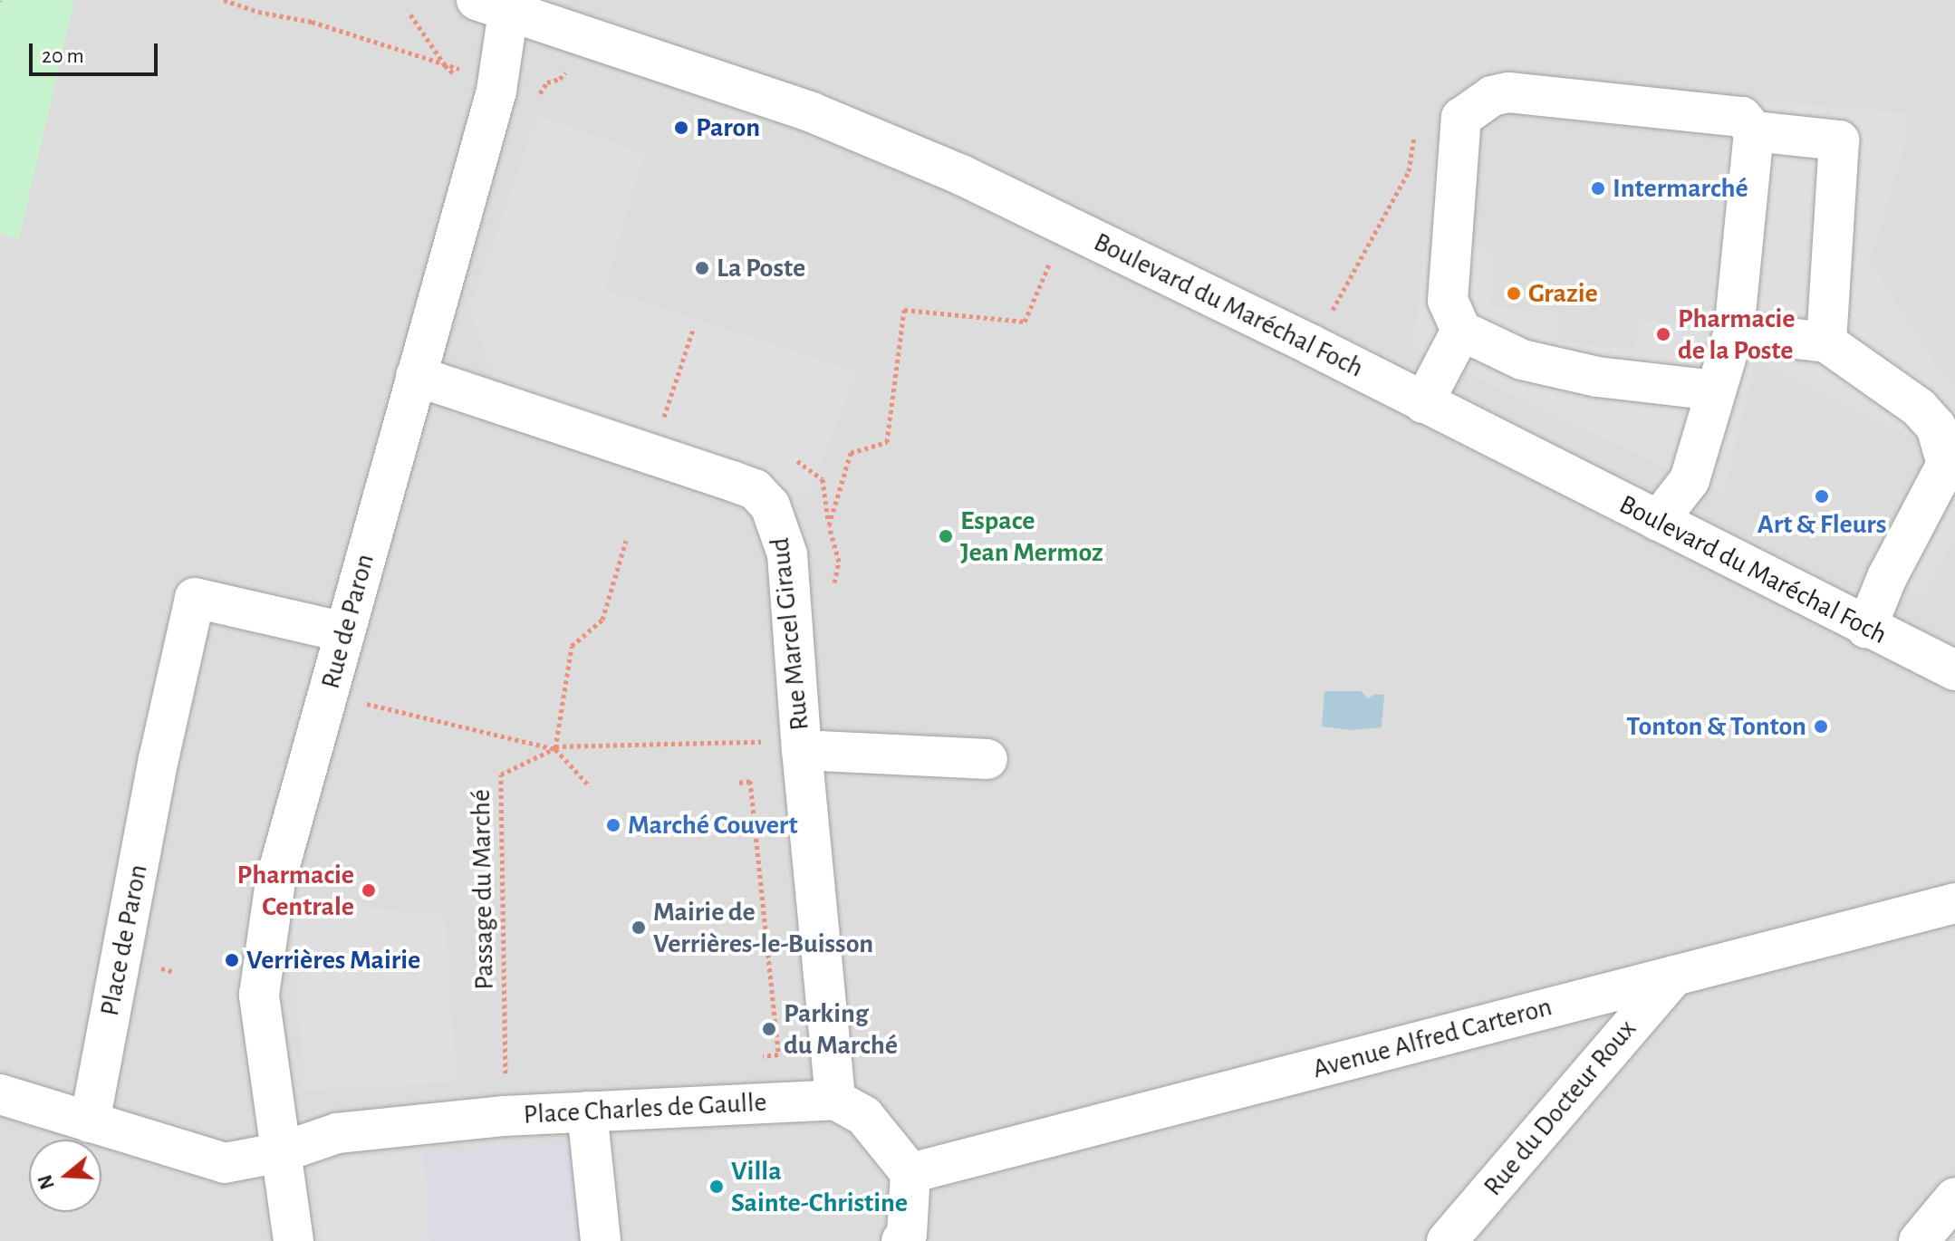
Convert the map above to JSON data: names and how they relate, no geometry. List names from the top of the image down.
{
  "streets": {
    "street": [
      "Boulevard du Maréchal Foch",
      "Rue de Paron",
      "Rue Marcel Giraud",
      "Place de Paron",
      "Avenue Alfred Carteron",
      "Rue du Docteur Roux",
      "Place Charles de Gaulle"
    ],
    "path": ["Passage du Marché"]
  },
  "crossings": [
    ["Boulevard du Maréchal Foch", "Rue de Paron"],
    ["Rue de Paron", "Rue Marcel Giraud"],
    ["Rue de Paron", "Place de Paron"],
    ["Rue de Paron", "Place Charles de Gaulle"],
    ["Rue Marcel Giraud", "Place Charles de Gaulle"],
    ["Passage du Marché", "Place Charles de Gaulle"],
    ["Place de Paron", "Place Charles de Gaulle"],
    ["Avenue Alfred Carteron", "Rue du Docteur Roux"]
  ],
  "places": [
    "Paron",
    "Intermarché",
    "La Poste",
    "Grazie",
    "Pharmacie de la Poste",
    "Art & Fleurs",
    "Espace Jean Mermoz",
    "Tonton & Tonton",
    "Marché Couvert",
    "Pharmacie Centrale",
    "Mairie de Verrières-le-Buisson",
    "Verrières Mairie",
    "Parking du Marché",
    "Villa Sainte-Christine"
  ],
  "scale_bar": "20 m",
  "north": "left"
}
